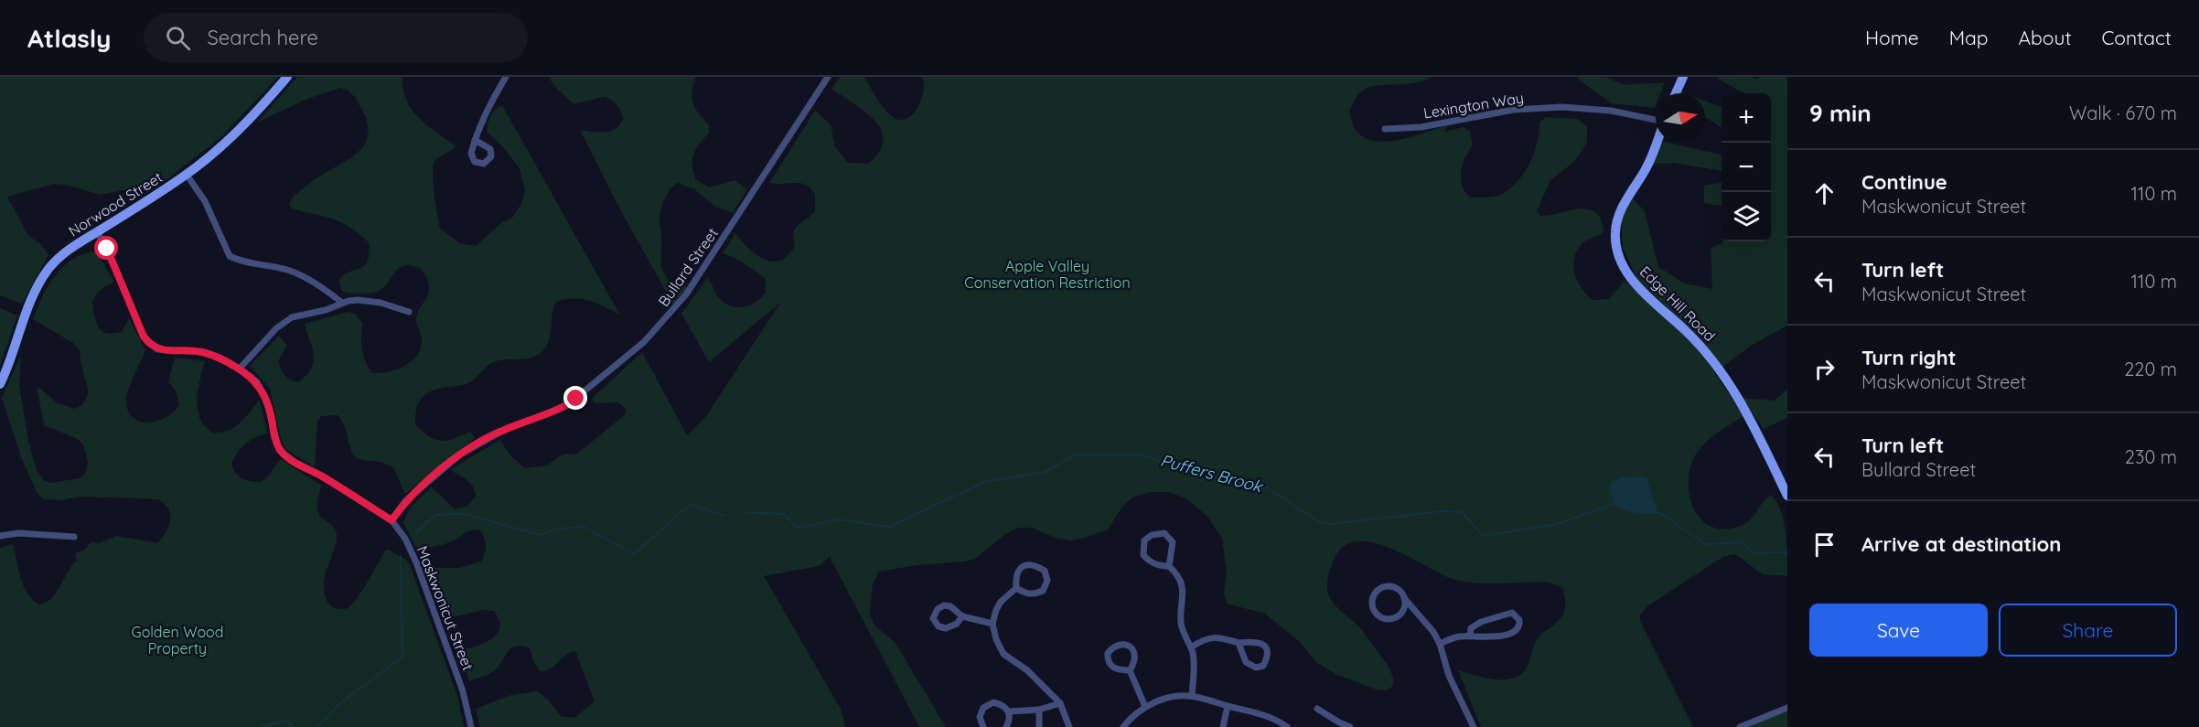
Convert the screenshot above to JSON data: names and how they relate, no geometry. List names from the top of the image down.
{
  "streets": {
    "main road": ["Norwood Street", "Edge Hill Road"],
    "street": ["Lexington Way", "Bullard Street", "Maskwonicut Street"]
  },
  "crossings": [
    ["Norwood Street", "Maskwonicut Street"],
    ["Bullard Street", "Maskwonicut Street"]
  ],
  "water": ["Puffers Brook"],
  "parks": ["Apple Valley Conservation Restriction", "Golden Wood Property"],
  "north": "right",
  "page": {
    "header": "Atlasly",
    "search": "Search here",
    "nav": [
      "Home",
      "Map",
      "About",
      "Contact"
    ],
    "heading": ["9 min", "Walk · 670 m"],
    "map_buttons": ["+", "−"],
    "list": [
      ["Continue", "Maskwonicut Street", "110 m"],
      ["Turn left", "Maskwonicut Street", "110 m"],
      ["Turn right", "Maskwonicut Street", "220 m"],
      ["Turn left", "Bullard Street", "230 m"],
      "Arrive at destination"
    ],
    "buttons": ["Save", "Share"]
  }
}
